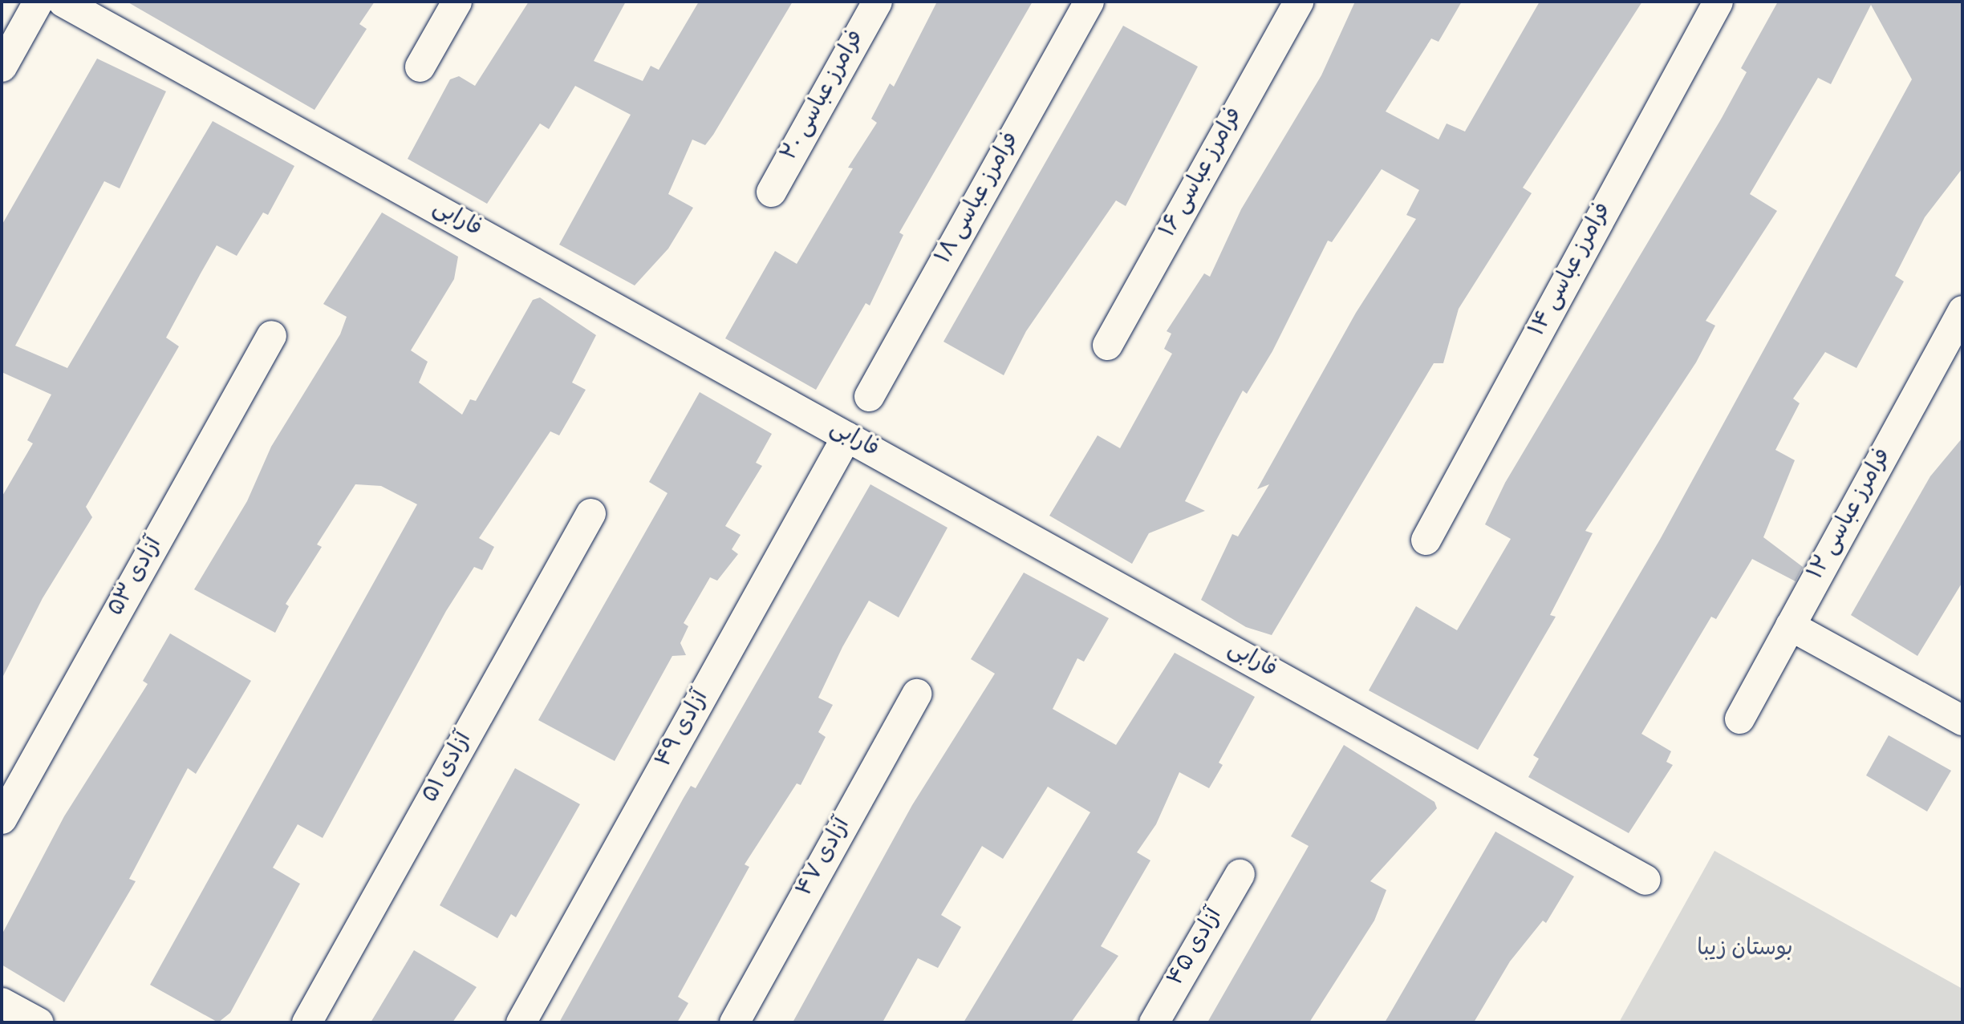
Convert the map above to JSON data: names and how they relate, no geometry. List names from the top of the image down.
{
  "streets": {
    "street": [
      "فرامرز عباسی ۲۰",
      "فرامرز عباسی ۱۶",
      "فرامرز عباسی ۱۸",
      "فارابی",
      "فرامرز عباسی ۱۴",
      "فرامرز عباسی ۱۲",
      "۵۳ آزادی",
      "۴۹ آزادی",
      "۵۱ آزادی",
      "۴۷ آزادی",
      "۴۵ آزادی"
    ]
  },
  "crossings": [
    ["فارابی", "۴۹ آزادی"]
  ],
  "parks": ["بوستان زیبا"]
}
